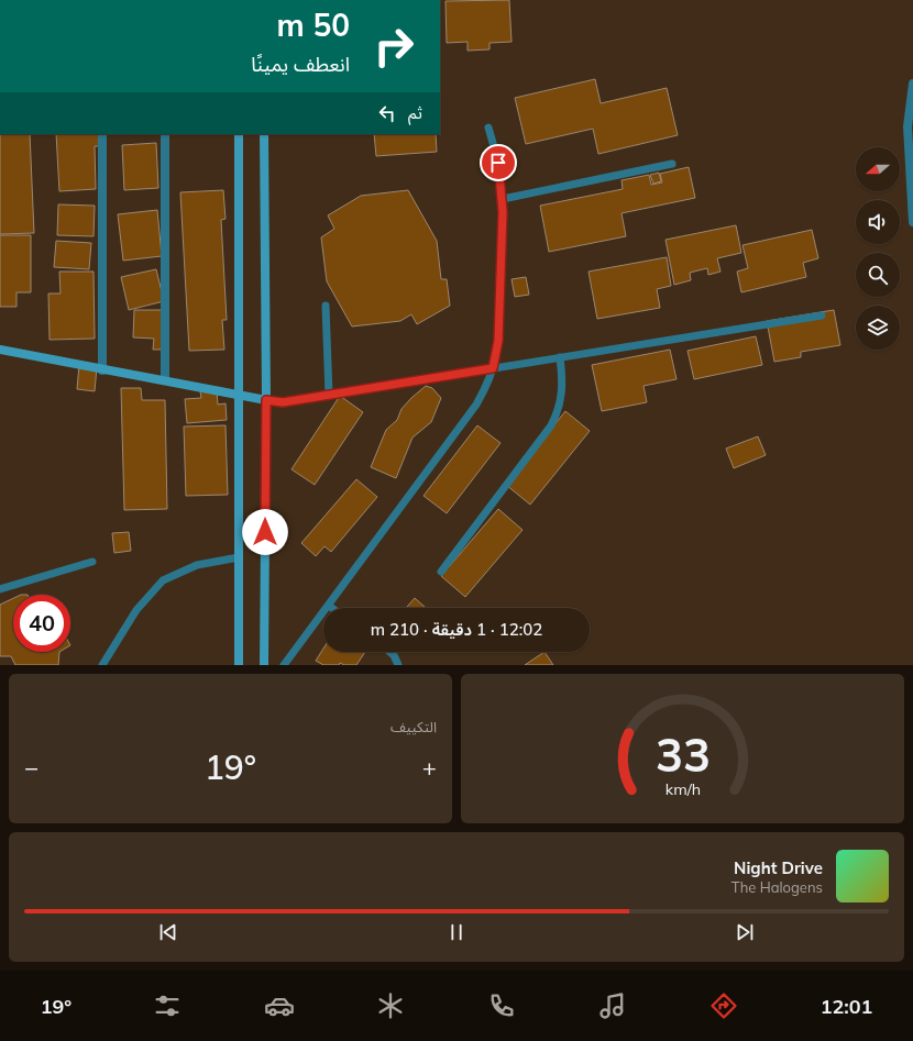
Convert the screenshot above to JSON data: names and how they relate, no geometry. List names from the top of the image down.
{
  "north": "left",
  "page": {
    "turn": ["50 m", "انعطف يمينًا"],
    "then": "ثم",
    "limit": "40",
    "trip": "12:02 · 1 دقيقة · 210 m",
    "tile": "التكييف",
    "heat": ["−", "19°", "+"],
    "song": ["Night Drive", "The Halogens"],
    "tabs": ["12:01", "19°"],
    "gauge": ["33", "km/h"]
  }
}
